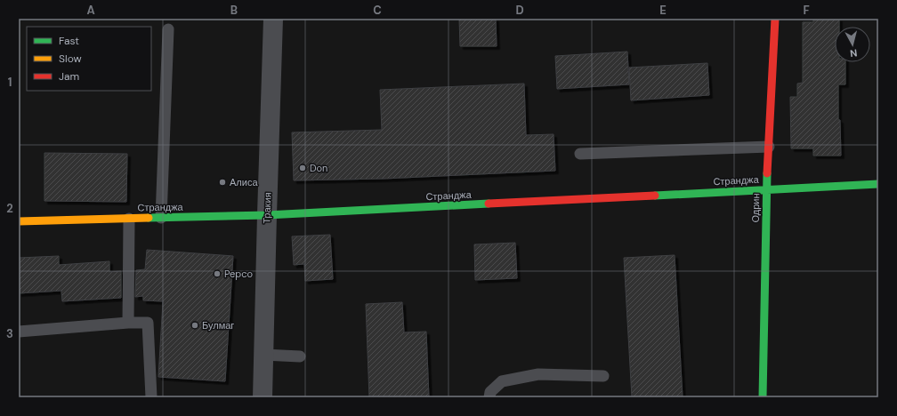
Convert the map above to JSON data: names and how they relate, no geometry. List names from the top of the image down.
{
  "streets": {
    "street": ["Странджа", "Тракия", "Одрин"]
  },
  "crossings": [
    ["Странджа", "Тракия"],
    ["Странджа", "Одрин"]
  ],
  "places": [
    "Don",
    "Алиса",
    "Pepco",
    "Булмаг"
  ],
  "legend": ["Fast", "Slow", "Jam"],
  "north": "bottom",
  "grid": {
    "columns": [
      "A",
      "B",
      "C",
      "D",
      "E",
      "F"
    ],
    "rows": ["1", "2", "3"]
  }
}
